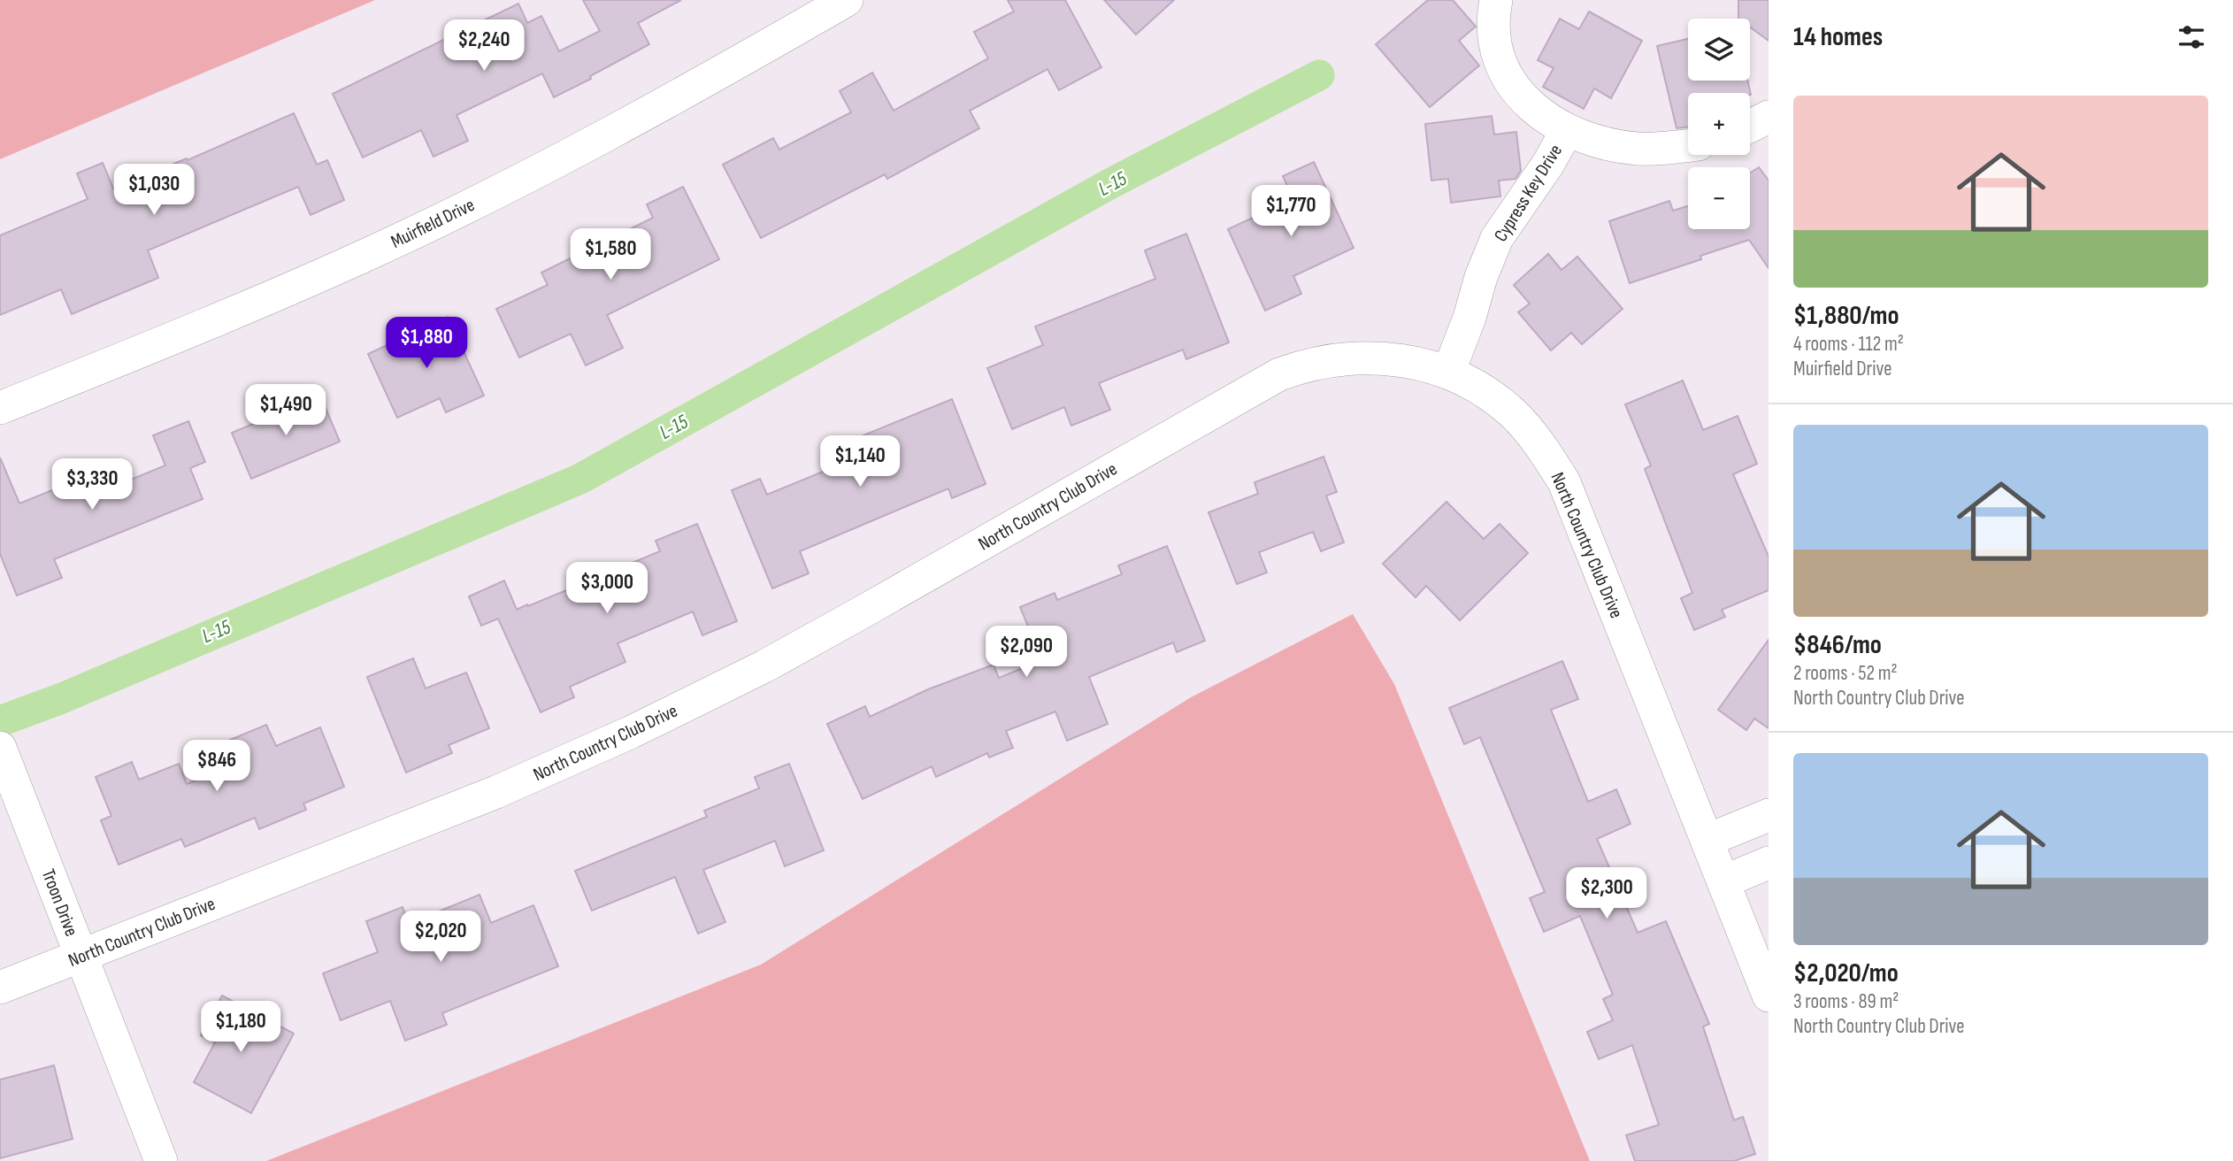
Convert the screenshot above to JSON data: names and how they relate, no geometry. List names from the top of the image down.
{
  "streets": {
    "street": [
      "Cypress Key Drive",
      "Muirfield Drive",
      "North Country Club Drive",
      "Troon Drive"
    ]
  },
  "crossings": [
    ["Cypress Key Drive", "North Country Club Drive"],
    ["North Country Club Drive", "Troon Drive"]
  ],
  "water": ["L-15"],
  "page": {
    "heading": "14 homes",
    "map_buttons": ["+", "−"],
    "price": [
      "$2,240",
      "$1,030",
      "$1,770",
      "$1,580",
      "$1,880",
      "$1,490",
      "$1,140",
      "$3,330",
      "$3,000",
      "$2,090",
      "$846",
      "$2,300",
      "$2,020",
      "$1,180"
    ],
    "list": [
      {
        "name": "$1,880/mo",
        "note": "4 rooms · 112 m² · Muirfield Drive"
      },
      {
        "name": "$846/mo",
        "note": "2 rooms · 52 m² · North Country Club Drive"
      },
      {
        "name": "$2,020/mo",
        "note": "3 rooms · 89 m² · North Country Club Drive"
      }
    ]
  }
}
